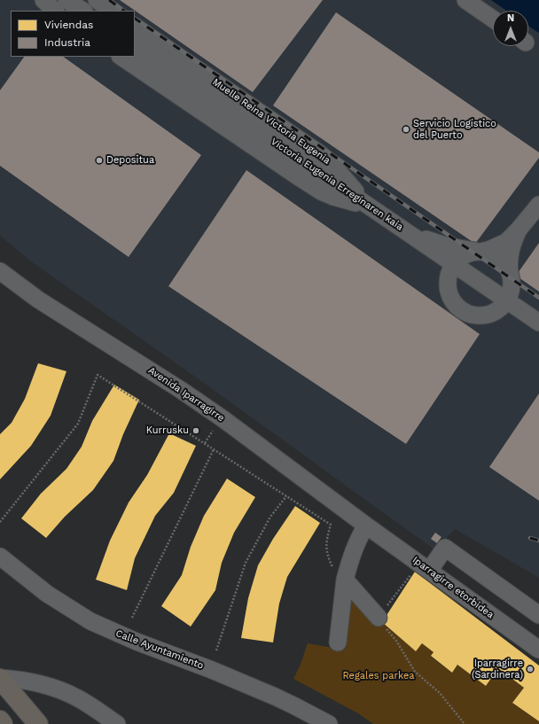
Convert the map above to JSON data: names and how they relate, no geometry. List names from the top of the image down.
{
  "streets": {
    "street": [
      "Muelle Reina Victoria Eugenia",
      "Victoria Eugenia Erreginaren kaia",
      "Avenida Iparragirre",
      "Iparragirre etorbidea",
      "Calle Ayuntamiento"
    ]
  },
  "crossings": [
    ["Muelle Reina Victoria Eugenia", "Victoria Eugenia Erreginaren kaia"],
    ["Avenida Iparragirre", "Iparragirre etorbidea"]
  ],
  "parks": ["Regales parkea"],
  "places": [
    "Servicio Logístico del Puerto",
    "Depositua",
    "Kurrusku",
    "Iparragirre (Sardinera)"
  ],
  "legend": ["Viviendas", "Industria"],
  "north": "top"
}
